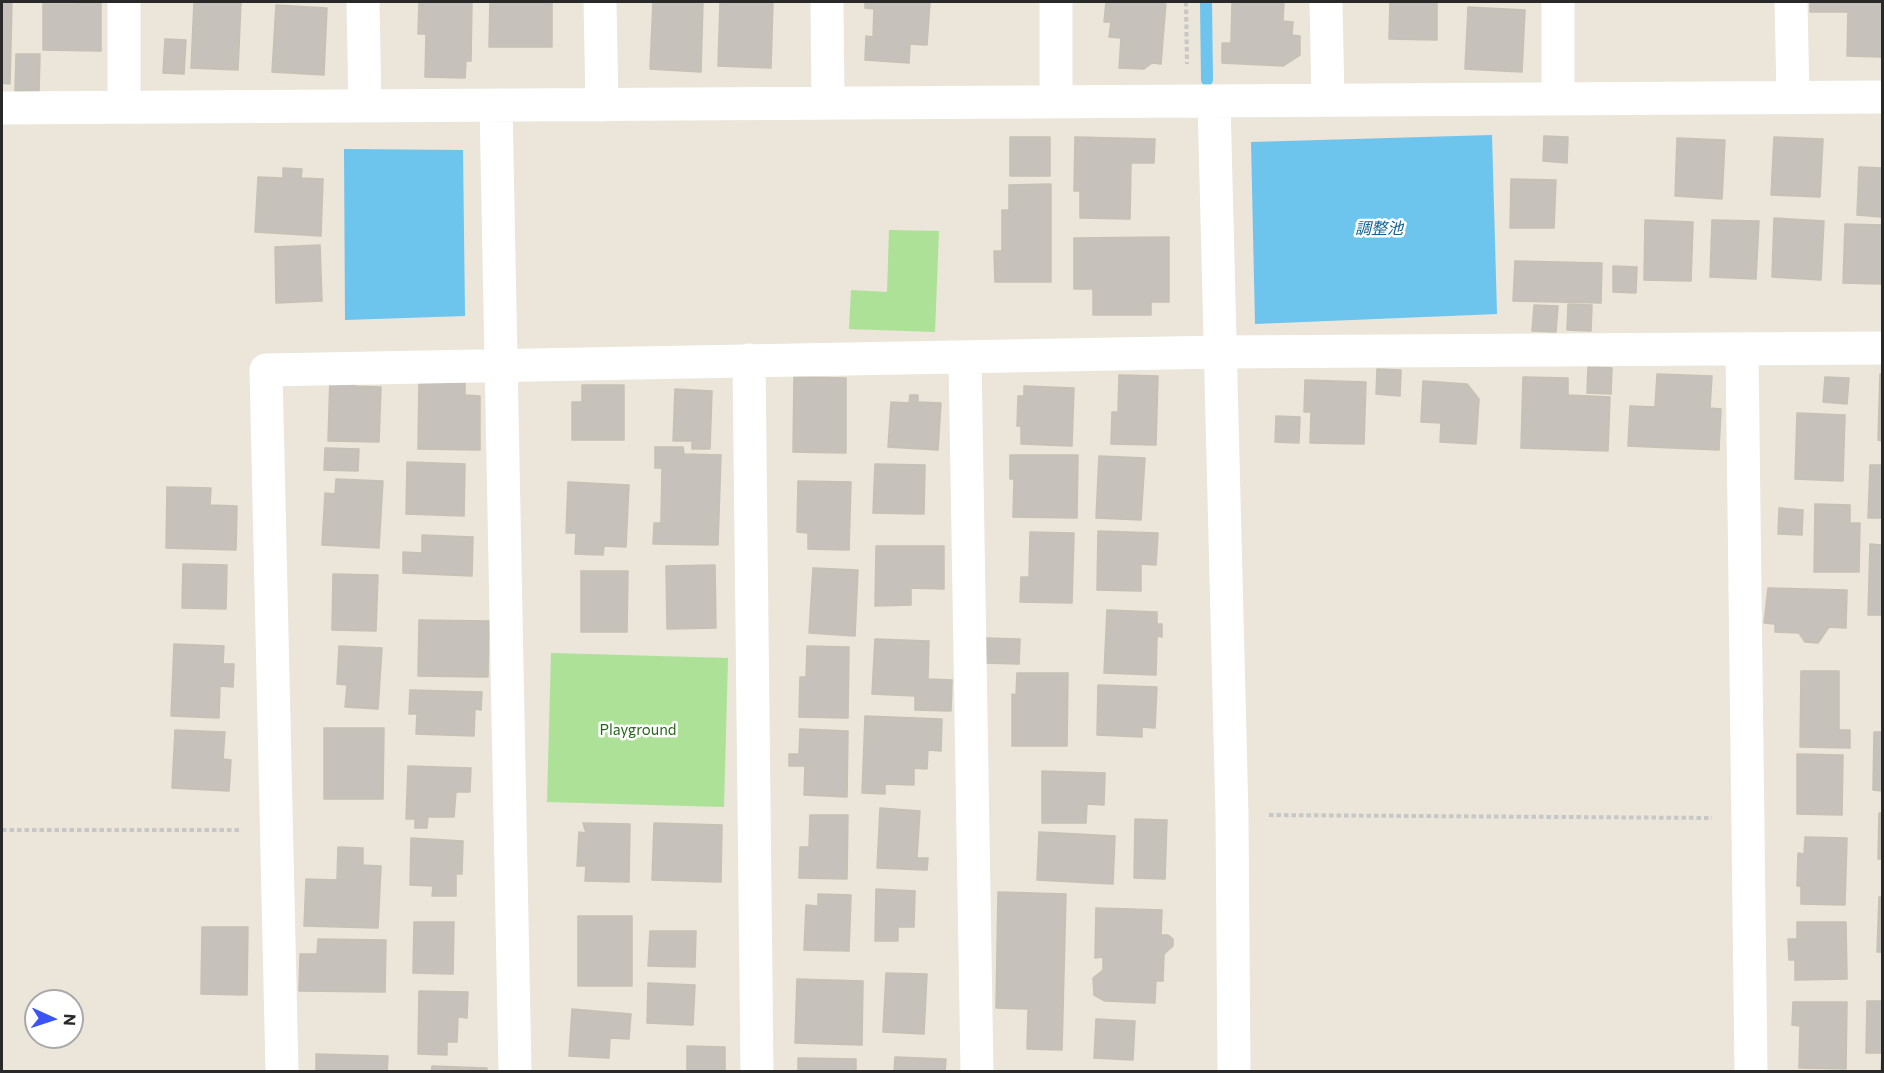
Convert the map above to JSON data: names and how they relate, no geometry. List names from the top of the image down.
{
  "water": ["調整池"],
  "parks": ["Playground"],
  "north": "right"
}
